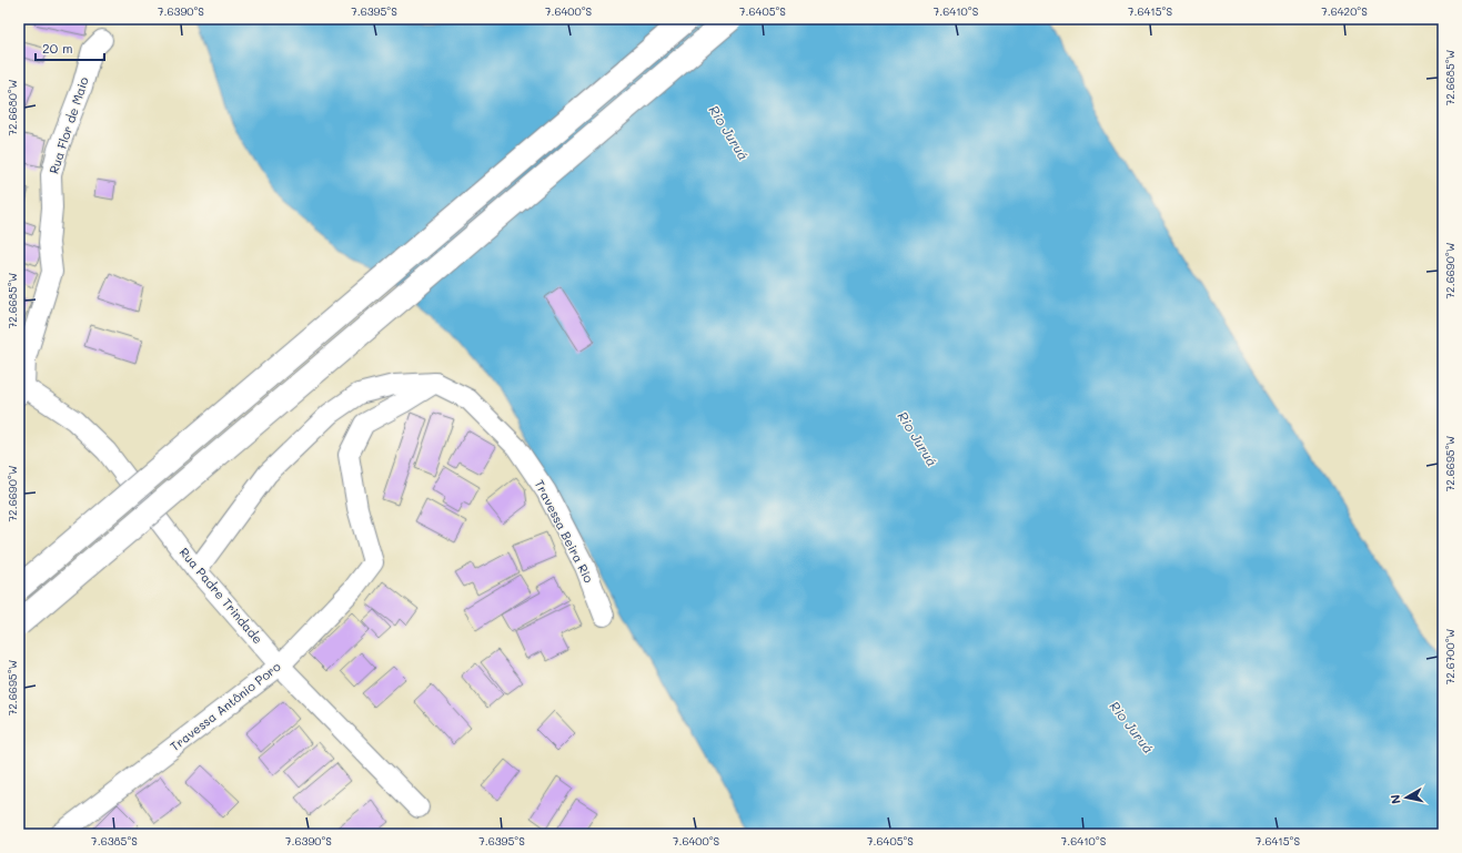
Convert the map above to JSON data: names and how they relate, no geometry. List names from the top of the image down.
{
  "streets": {
    "street": [
      "Rua Flor de Maio",
      "Travessa Beira Rio",
      "Rua Padre Trindade",
      "Travessa Antônio Poro"
    ]
  },
  "crossings": [
    ["Rua Flor de Maio", "Rua Padre Trindade"],
    ["Travessa Beira Rio", "Rua Padre Trindade"],
    ["Travessa Beira Rio", "Travessa Antônio Poro"],
    ["Rua Padre Trindade", "Travessa Antônio Poro"]
  ],
  "water": ["Rio Juruá"],
  "scale_bar": "20 m",
  "north": "left",
  "coordinates": [
    "7.6390°S",
    "7.6395°S",
    "7.6400°S",
    "7.6405°S",
    "7.6410°S",
    "7.6415°S",
    "7.6420°S",
    "72.6685°W",
    "72.6680°W",
    "72.6690°W",
    "72.6695°W",
    "72.6700°W",
    "7.6385°S"
  ]
}
